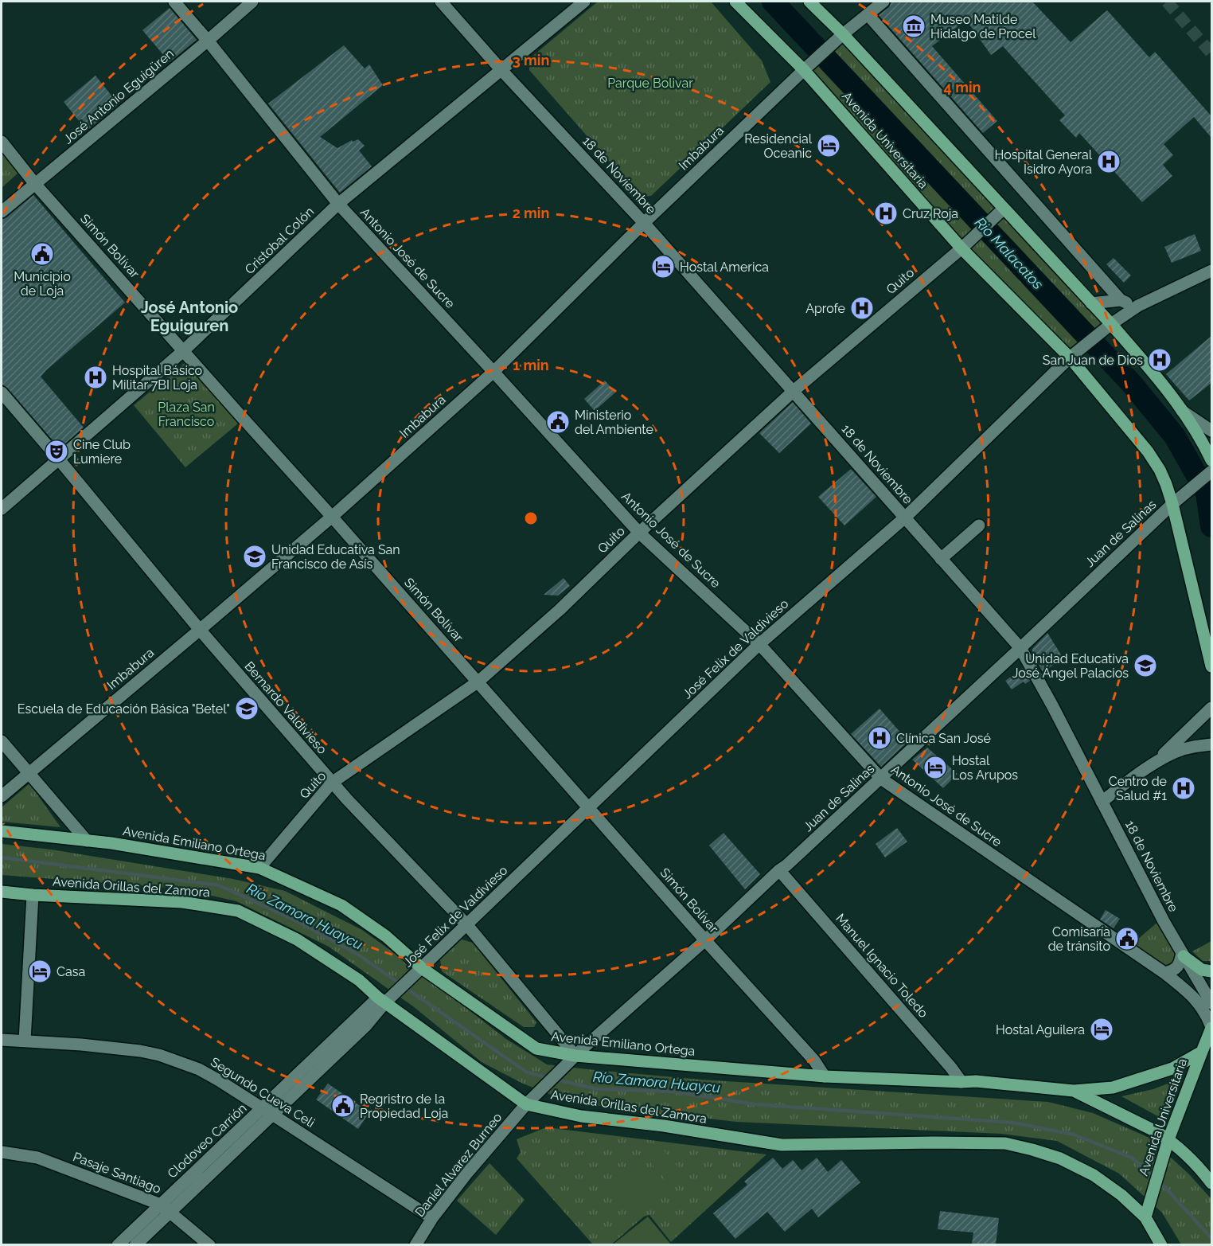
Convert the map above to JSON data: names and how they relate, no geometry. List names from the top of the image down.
{
  "streets": {
    "main road": ["Avenida Universitaria", "Avenida Emiliano Ortega", "Avenida Orillas del Zamora"],
    "street": [
      "José Antonio Eguigüren",
      "Imbabura",
      "18 de Noviembre",
      "Cristobal Colón",
      "Simón Bolívar",
      "Antonio José de Sucre",
      "Quito",
      "Juan de Salinas",
      "José Felix de Valdivieso",
      "Bernardo Valdivieso",
      "Manuel Ignacio Toledo",
      "Segundo Cueva Celi",
      "Clodoveo Carrión",
      "Daniel Alvarez Burneo",
      "Pasaje Santiago"
    ]
  },
  "crossings": [
    ["José Antonio Eguigüren", "Simón Bolívar"],
    ["José Antonio Eguigüren", "Antonio José de Sucre"],
    ["Avenida Universitaria", "Imbabura"],
    ["Avenida Universitaria", "Antonio José de Sucre"],
    ["Avenida Universitaria", "Quito"],
    ["Avenida Universitaria", "Juan de Salinas"],
    ["Avenida Universitaria", "José Felix de Valdivieso"],
    ["Avenida Universitaria", "Avenida Emiliano Ortega"],
    ["Avenida Universitaria", "Avenida Orillas del Zamora"],
    ["Imbabura", "18 de Noviembre"],
    ["Imbabura", "Simón Bolívar"],
    ["Imbabura", "Antonio José de Sucre"],
    ["Imbabura", "Bernardo Valdivieso"],
    ["18 de Noviembre", "Cristobal Colón"],
    ["18 de Noviembre", "Quito"],
    ["18 de Noviembre", "Juan de Salinas"],
    ["18 de Noviembre", "José Felix de Valdivieso"],
    ["Cristobal Colón", "Simón Bolívar"],
    ["Cristobal Colón", "Antonio José de Sucre"],
    ["Cristobal Colón", "Bernardo Valdivieso"],
    ["Simón Bolívar", "Quito"],
    ["Simón Bolívar", "Juan de Salinas"],
    ["Simón Bolívar", "José Felix de Valdivieso"],
    ["Simón Bolívar", "Avenida Emiliano Ortega"],
    ["Antonio José de Sucre", "Quito"],
    ["Antonio José de Sucre", "Juan de Salinas"],
    ["Antonio José de Sucre", "José Felix de Valdivieso"],
    ["Quito", "Bernardo Valdivieso"],
    ["Quito", "Avenida Emiliano Ortega"],
    ["Juan de Salinas", "Bernardo Valdivieso"],
    ["Juan de Salinas", "Avenida Emiliano Ortega"],
    ["Juan de Salinas", "Avenida Orillas del Zamora"],
    ["Juan de Salinas", "Manuel Ignacio Toledo"],
    ["Juan de Salinas", "Daniel Alvarez Burneo"],
    ["José Felix de Valdivieso", "Bernardo Valdivieso"],
    ["José Felix de Valdivieso", "Avenida Emiliano Ortega"],
    ["José Felix de Valdivieso", "Avenida Orillas del Zamora"],
    ["José Felix de Valdivieso", "Clodoveo Carrión"],
    ["Bernardo Valdivieso", "Avenida Emiliano Ortega"],
    ["Avenida Emiliano Ortega", "Manuel Ignacio Toledo"],
    ["Avenida Orillas del Zamora", "Clodoveo Carrión"],
    ["Avenida Orillas del Zamora", "Daniel Alvarez Burneo"],
    ["Segundo Cueva Celi", "Clodoveo Carrión"],
    ["Segundo Cueva Celi", "Daniel Alvarez Burneo"],
    ["Clodoveo Carrión", "Pasaje Santiago"]
  ],
  "districts": ["José Antonio Eguiguren"],
  "water": ["Rio Malacatos", "Río Zamora Huaycu"],
  "parks": ["Parque Bolivar", "Plaza San Francisco"],
  "places": {
    "museum": ["Museo Matilde Hidalgo de Procel"],
    "hotel": [
      "Residencial Oceanic",
      "Hostal America",
      "Hostal Los Arupos",
      "Casa",
      "Hostal Aguilera"
    ],
    "hospital": [
      "Hospital General Isidro Ayora",
      "Cruz Roja",
      "Aprofe",
      "San Juan de Dios",
      "Hospital Básico Militar 7BI Loja",
      "Clínica San José",
      "Centro de Salud #1"
    ],
    "public building": [
      "Municipio de Loja",
      "Ministerio del Ambiente",
      "Comisaría de tránsito",
      "Regristro de la Propiedad Loja"
    ],
    "theatre": ["Cine Club Lumiere"],
    "school or university": ["Unidad Educativa San Francisco de Asís", "Unidad Educativa José Ángel Palacios", "Escuela de Educación Básica \"Betel\""]
  },
  "rings": [
    "3 min",
    "4 min",
    "2 min",
    "1 min"
  ]
}
